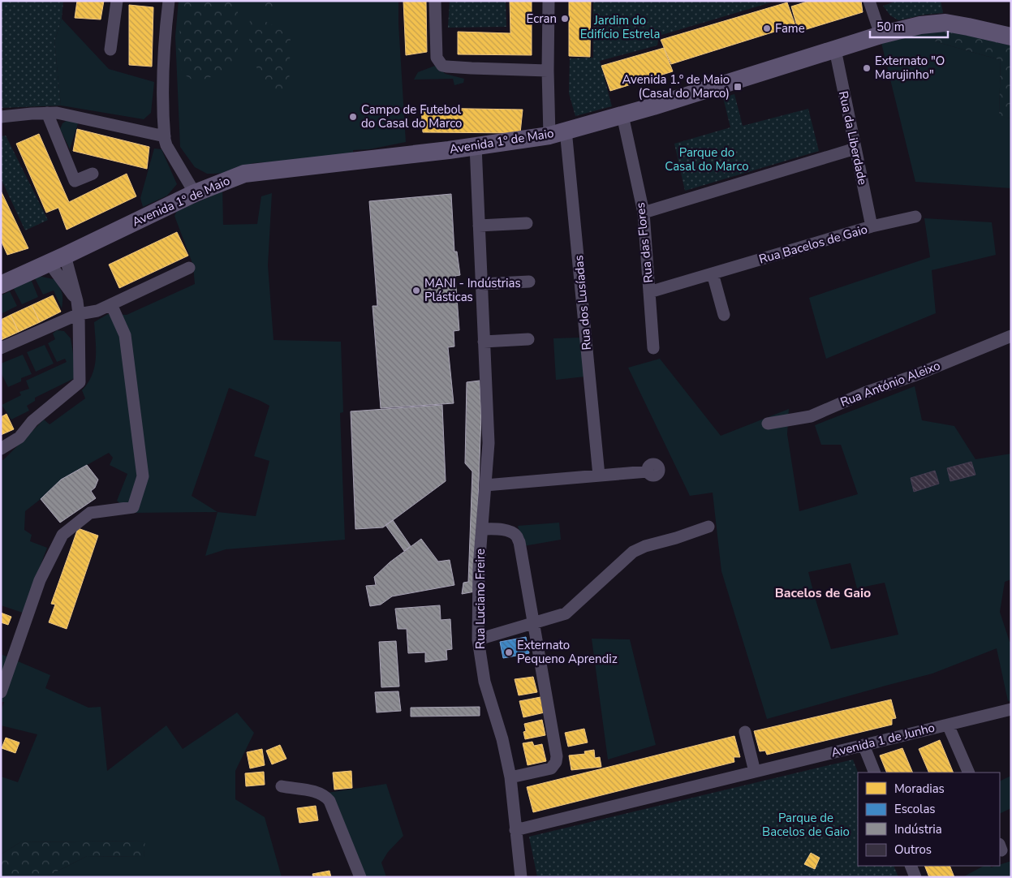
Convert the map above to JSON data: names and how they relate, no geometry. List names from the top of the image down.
{
  "streets": {
    "street": [
      "Rua da Liberdade",
      "Avenida 1º de Maio",
      "Rua das Flores",
      "Rua Bacelos de Gaio",
      "Rua dos Lusíadas",
      "Rua António Aleixo",
      "Rua Luciano Freire",
      "Avenida 1 de Junho"
    ]
  },
  "crossings": [
    ["Rua da Liberdade", "Avenida 1º de Maio"],
    ["Rua da Liberdade", "Rua Bacelos de Gaio"],
    ["Avenida 1º de Maio", "Rua das Flores"],
    ["Avenida 1º de Maio", "Rua dos Lusíadas"],
    ["Avenida 1º de Maio", "Rua Luciano Freire"],
    ["Rua das Flores", "Rua Bacelos de Gaio"],
    ["Rua Luciano Freire", "Avenida 1 de Junho"]
  ],
  "districts": ["Bacelos de Gaio"],
  "parks": ["Jardim do Edifício Estrela", "Parque do Casal do Marco", "Parque de Bacelos de Gaio"],
  "places": {
    "other": [
      "Ecran",
      "Fame",
      "Externato \"O Marujinho\"",
      "Campo de Futebol do Casal do Marco",
      "MANI - Indústrias Plásticas",
      "Externato Pequeno Aprendiz"
    ],
    "transit": ["Avenida 1.º de Maio (Casal do Marco)"]
  },
  "legend": [
    "Moradias",
    "Escolas",
    "Indústria",
    "Outros"
  ],
  "scale_bar": "50 m"
}
